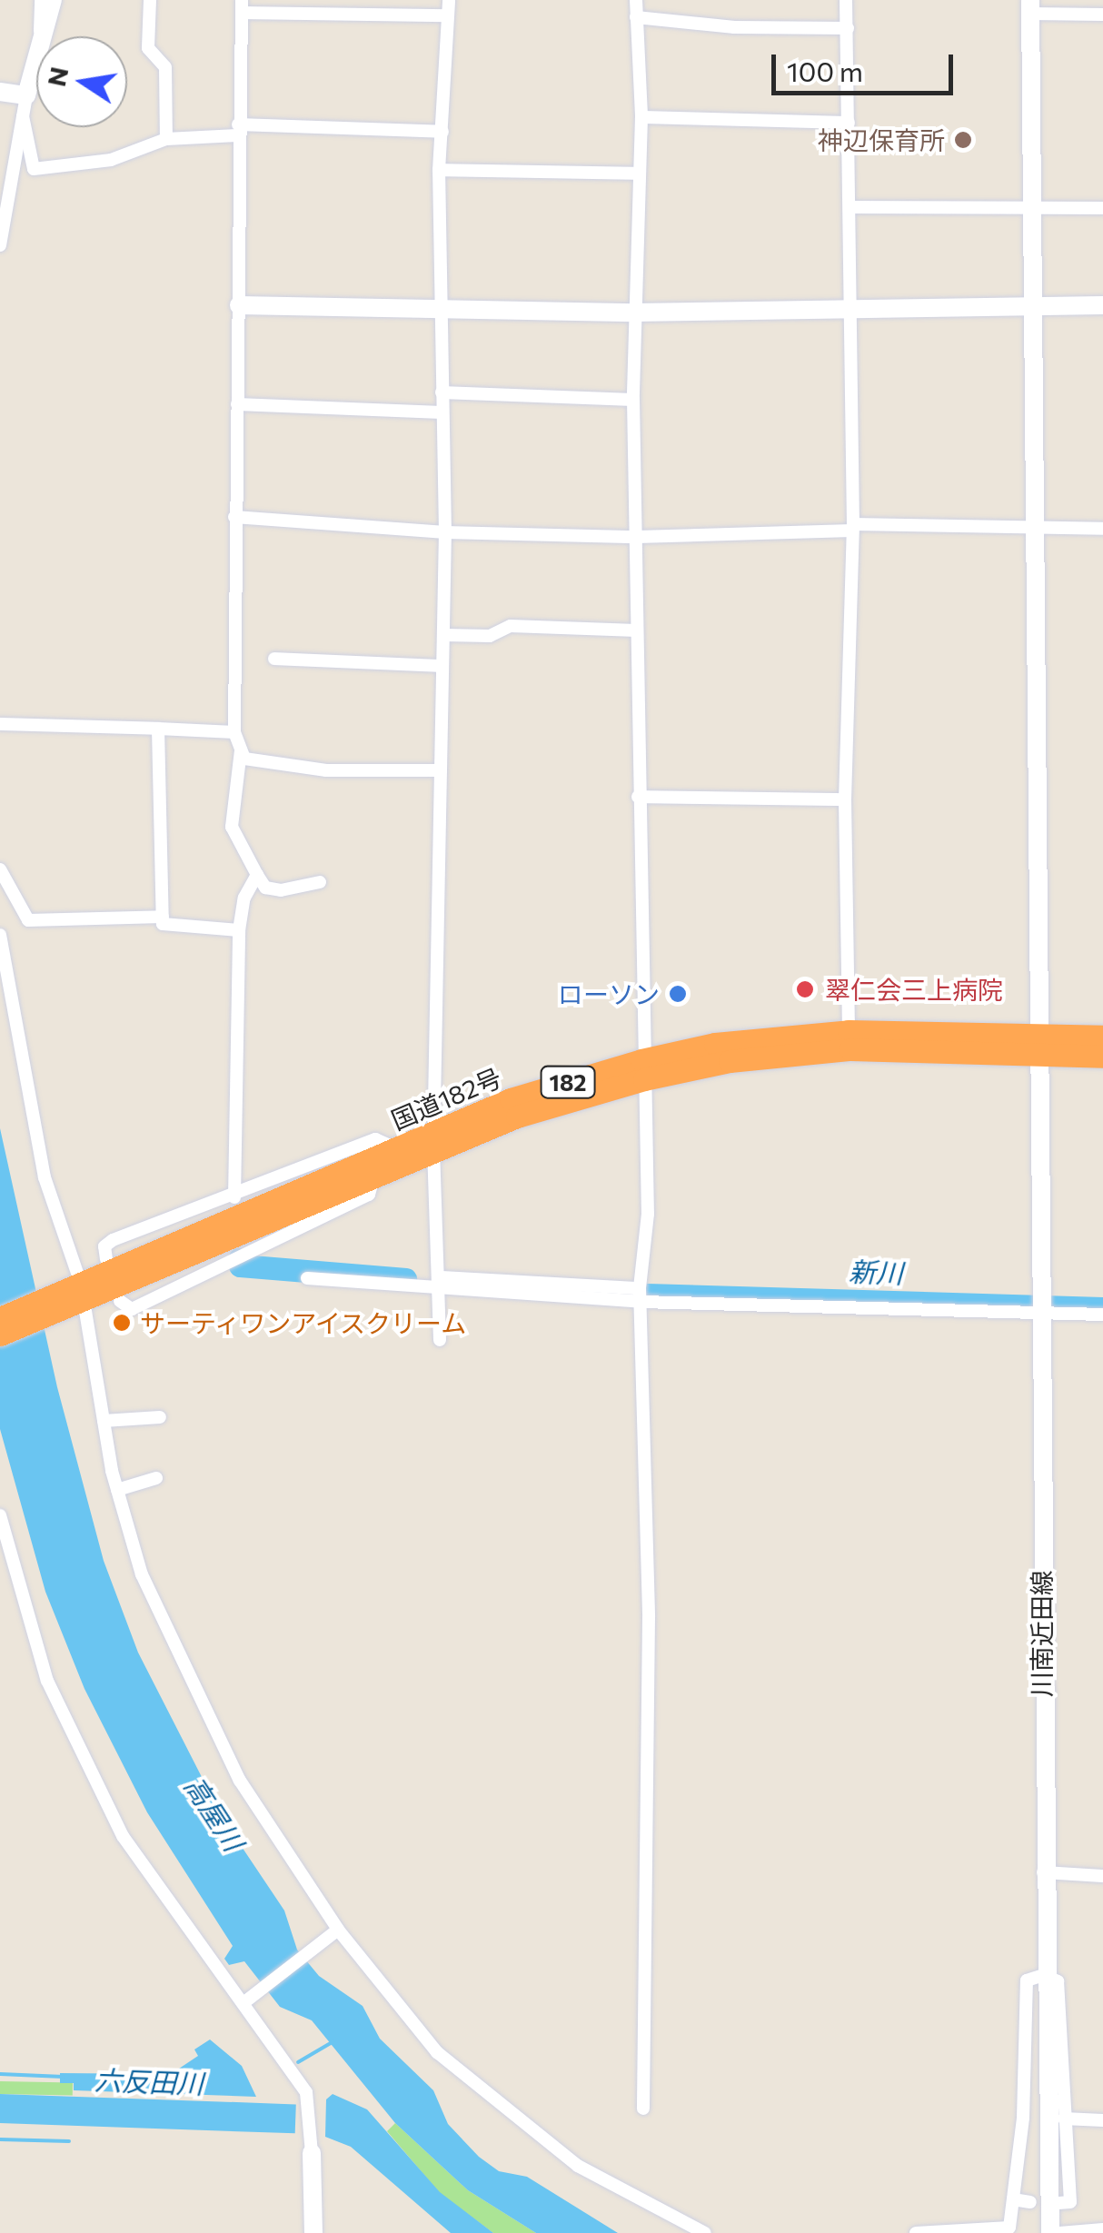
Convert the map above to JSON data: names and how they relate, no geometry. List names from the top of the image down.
{
  "streets": {
    "highway": ["182", "国道182号"],
    "street": ["川南近田線"]
  },
  "crossings": [
    ["国道182号", "川南近田線"]
  ],
  "water": ["新川", "高屋川", "六反田川"],
  "places": [
    "神辺保育所",
    "翠仁会三上病院",
    "ローソン",
    "サーティワンアイスクリーム"
  ],
  "scale_bar": "100 m",
  "north": "left"
}
